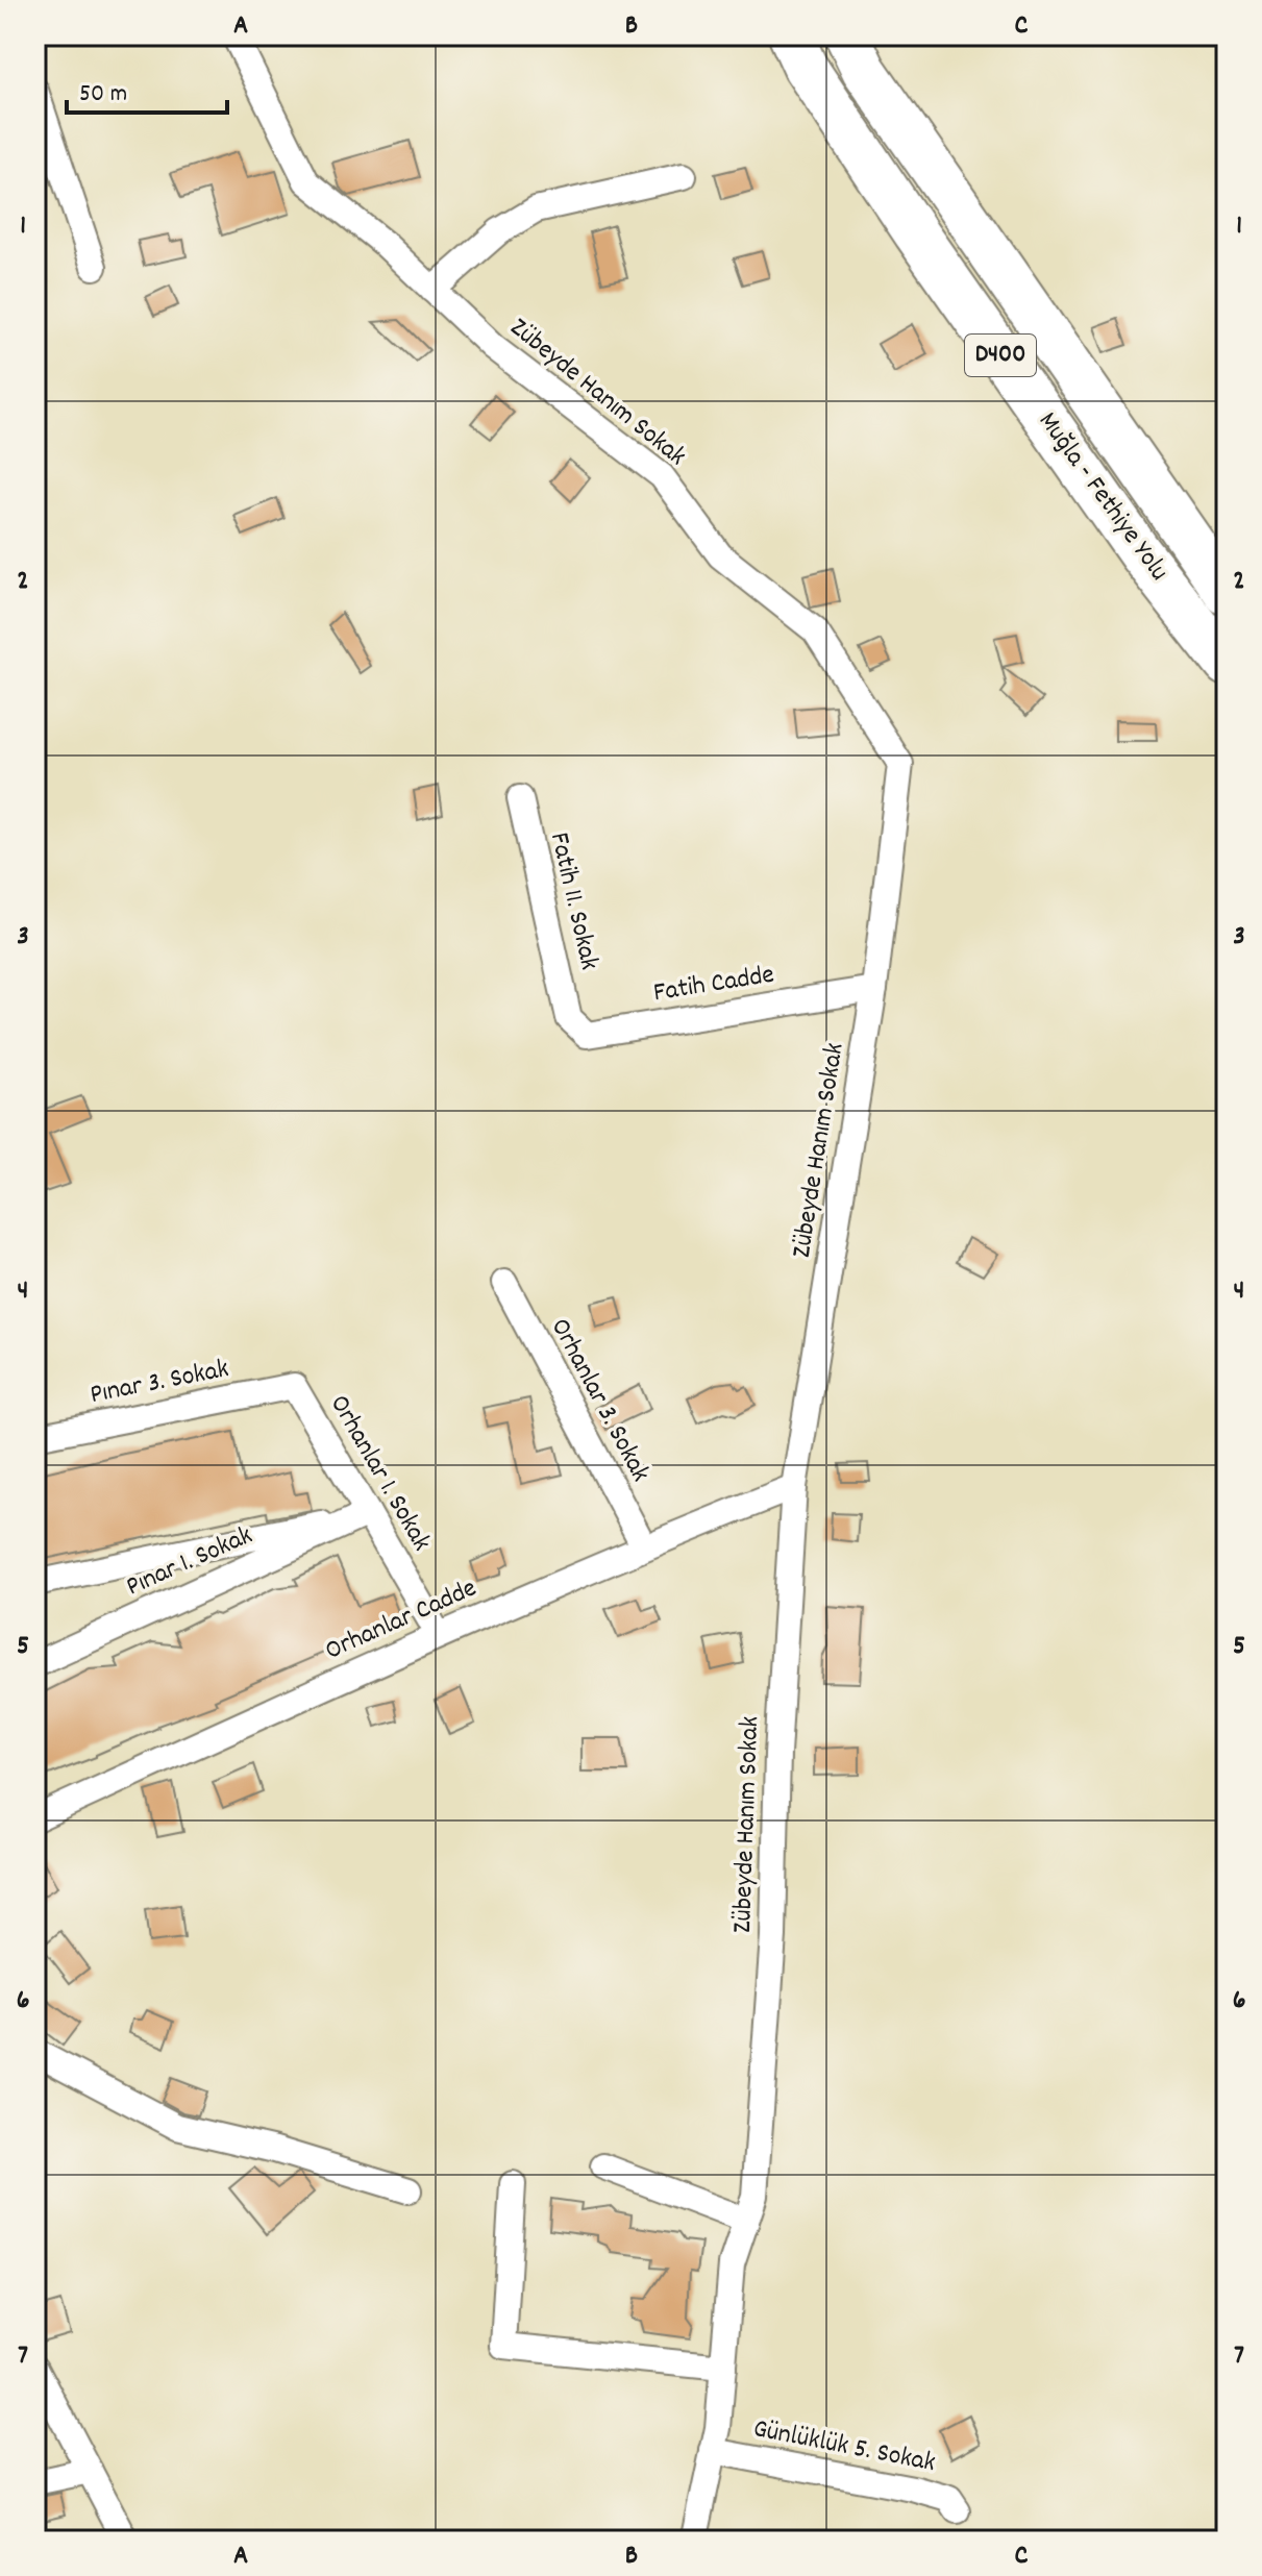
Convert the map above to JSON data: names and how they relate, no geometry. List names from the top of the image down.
{
  "streets": {
    "highway": ["D400", "Muğla - Fethiye Yolu"],
    "street": [
      "Zübeyde Hanım Sokak",
      "Fatih 11. Sokak",
      "Fatih Cadde",
      "Pınar 3. Sokak",
      "Orhanlar 3. Sokak",
      "Orhanlar 1. Sokak",
      "Pınar 1. Sokak",
      "Orhanlar Cadde",
      "Günlüklük 5. Sokak"
    ]
  },
  "crossings": [
    ["Zübeyde Hanım Sokak", "Fatih Cadde"],
    ["Zübeyde Hanım Sokak", "Orhanlar Cadde"],
    ["Zübeyde Hanım Sokak", "Günlüklük 5. Sokak"],
    ["Fatih 11. Sokak", "Fatih Cadde"],
    ["Pınar 3. Sokak", "Orhanlar 1. Sokak"],
    ["Orhanlar 3. Sokak", "Orhanlar Cadde"],
    ["Orhanlar 1. Sokak", "Pınar 1. Sokak"],
    ["Orhanlar 1. Sokak", "Orhanlar Cadde"]
  ],
  "scale_bar": "50 m",
  "grid": {
    "columns": ["A", "B", "C"],
    "rows": [
      "1",
      "2",
      "3",
      "4",
      "5",
      "6",
      "7"
    ]
  }
}
